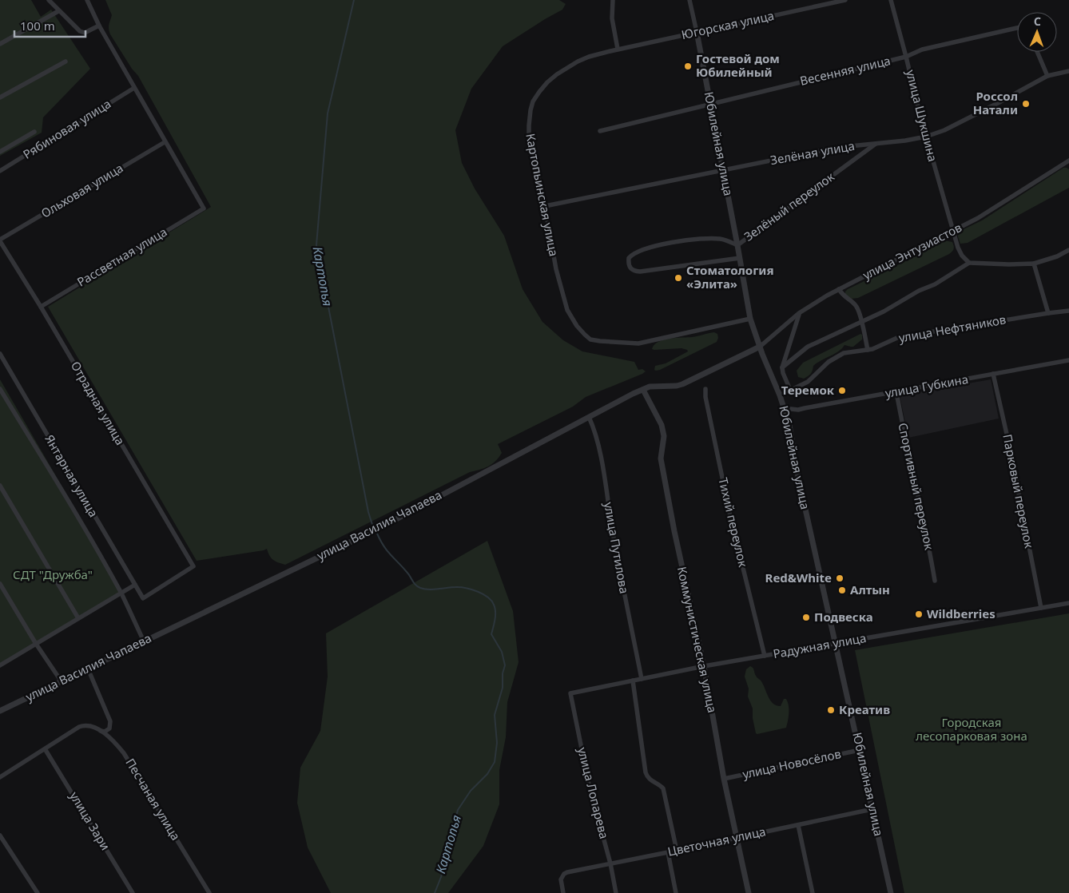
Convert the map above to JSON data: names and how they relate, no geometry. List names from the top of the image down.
{
  "streets": {
    "street": [
      "Югорская улица",
      "Весенняя улица",
      "улица Шукшина",
      "Рябиновая улица",
      "Юбилейная улица",
      "Зелёная улица",
      "Ольховая улица",
      "Картопьинская улица",
      "Зелёный переулок",
      "улица Энтузиастов",
      "Рассветная улица",
      "улица Нефтяников",
      "улица Губкина",
      "Отрадная улица",
      "Янтарная улица",
      "Спортивный переулок",
      "Парковый переулок",
      "Тихий переулок",
      "улица Василия Чапаева",
      "улица Путилова",
      "Коммунистическая улица",
      "Радужная улица",
      "улица Новосёлов",
      "улица Лопарева",
      "Песчаная улица",
      "улица Зари",
      "Цветочная улица"
    ]
  },
  "crossings": [
    ["Югорская улица", "Юбилейная улица"],
    ["Югорская улица", "Картопьинская улица"],
    ["Весенняя улица", "улица Шукшина"],
    ["Весенняя улица", "Юбилейная улица"],
    ["улица Шукшина", "Зелёная улица"],
    ["улица Шукшина", "улица Энтузиастов"],
    ["Юбилейная улица", "Зелёная улица"],
    ["Юбилейная улица", "Картопьинская улица"],
    ["Юбилейная улица", "Зелёный переулок"],
    ["Юбилейная улица", "улица Энтузиастов"],
    ["Юбилейная улица", "улица Нефтяников"],
    ["Юбилейная улица", "улица Губкина"],
    ["Юбилейная улица", "улица Василия Чапаева"],
    ["Юбилейная улица", "Радужная улица"],
    ["Юбилейная улица", "улица Новосёлов"],
    ["Юбилейная улица", "Цветочная улица"],
    ["Зелёная улица", "Картопьинская улица"],
    ["Зелёная улица", "Зелёный переулок"],
    ["Ольховая улица", "Рассветная улица"],
    ["Ольховая улица", "Отрадная улица"],
    ["улица Энтузиастов", "улица Василия Чапаева"],
    ["Рассветная улица", "Отрадная улица"],
    ["улица Губкина", "Спортивный переулок"],
    ["улица Губкина", "Парковый переулок"],
    ["Отрадная улица", "Янтарная улица"],
    ["Янтарная улица", "улица Василия Чапаева"],
    ["Парковый переулок", "Радужная улица"],
    ["Тихий переулок", "Радужная улица"],
    ["улица Василия Чапаева", "улица Путилова"],
    ["улица Василия Чапаева", "Коммунистическая улица"],
    ["улица Путилова", "Радужная улица"],
    ["Коммунистическая улица", "Радужная улица"],
    ["Коммунистическая улица", "улица Новосёлов"],
    ["Коммунистическая улица", "Цветочная улица"],
    ["Радужная улица", "улица Лопарева"],
    ["улица Лопарева", "Цветочная улица"],
    ["Песчаная улица", "улица Зари"]
  ],
  "water": ["Картопья"],
  "parks": ["СДТ \"Дружба\"", "Городская лесопарковая зона"],
  "places": [
    "Гостевой дом Юбилейный",
    "Россол Натали",
    "Стоматология «Элита»",
    "Теремок",
    "Red&White",
    "Алтын",
    "Wildberries",
    "Подвеска",
    "Креатив"
  ],
  "scale_bar": "100 m",
  "north": "top"
}
